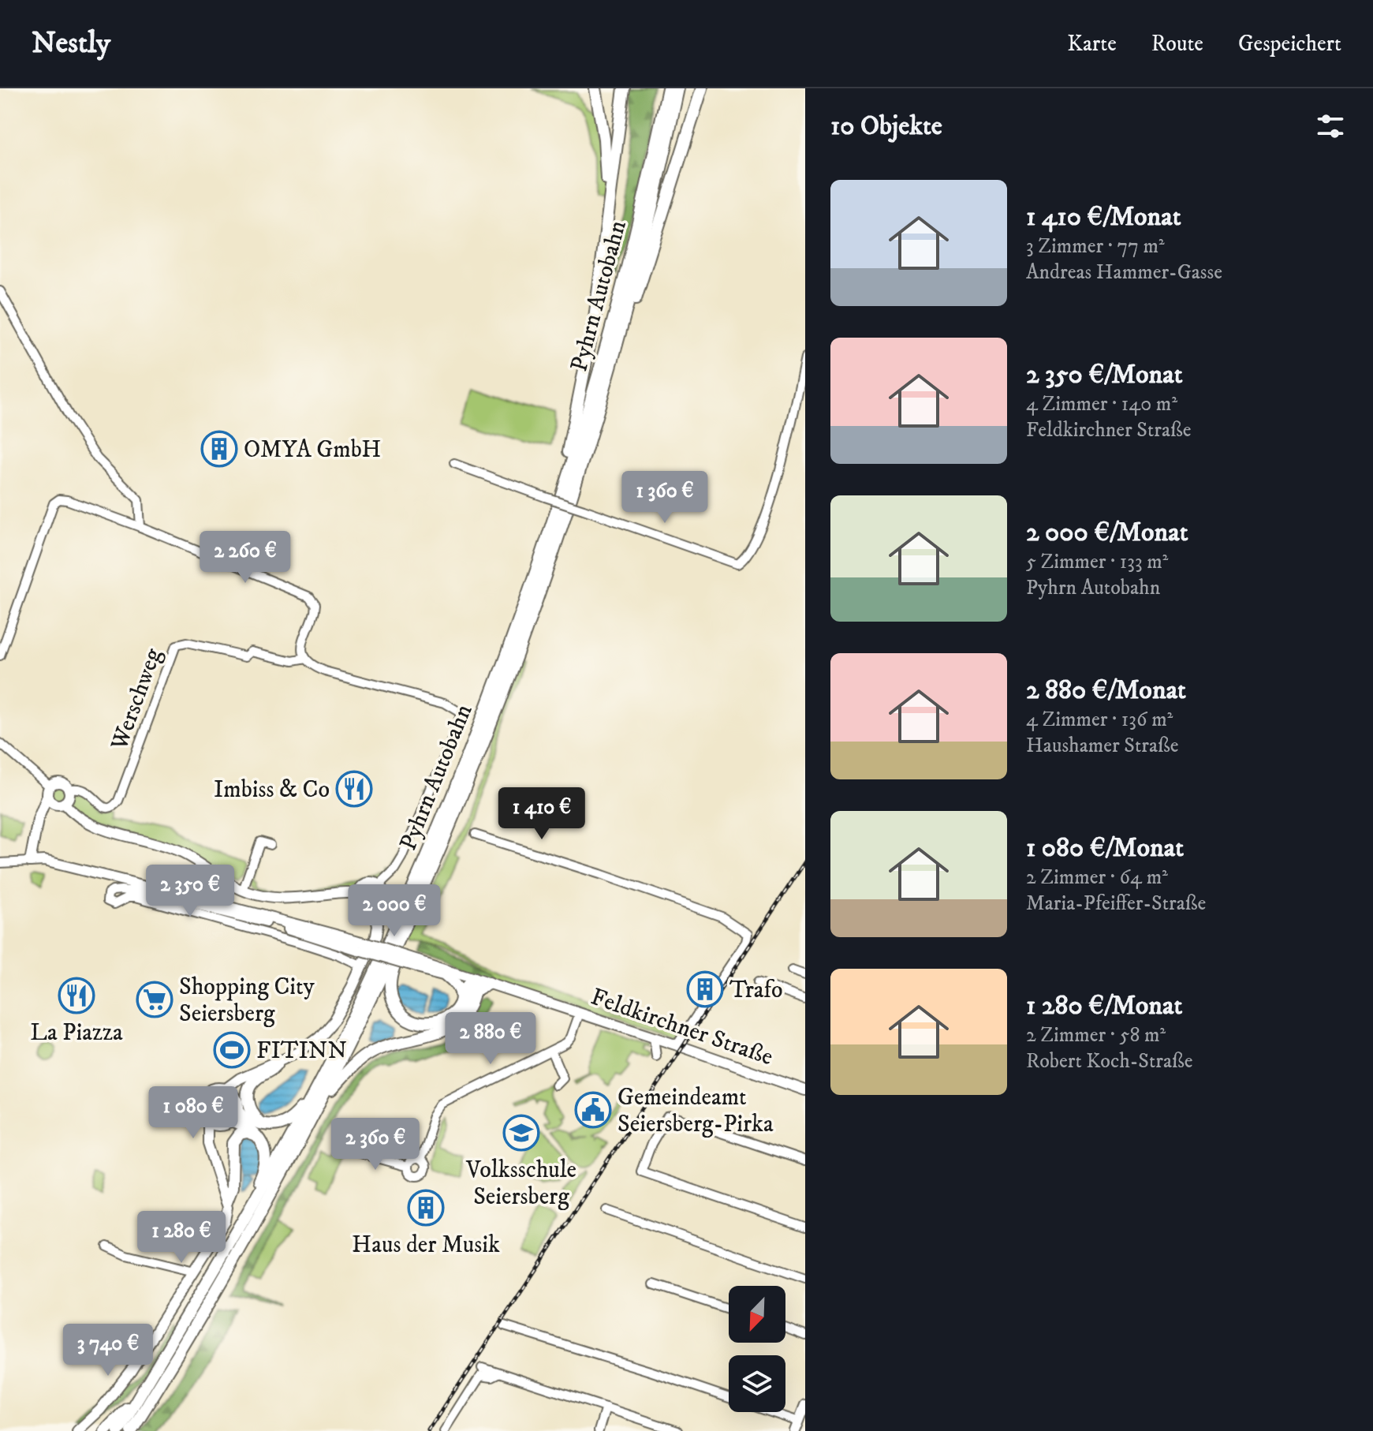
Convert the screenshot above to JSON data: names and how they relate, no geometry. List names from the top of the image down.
{
  "streets": {
    "highway": ["Pyhrn Autobahn"],
    "main road": ["Feldkirchner Straße"],
    "street": ["Werschweg"]
  },
  "places": {
    "building": ["OMYA GmbH", "Trafo", "Haus der Musik"],
    "restaurant": ["Imbiss & Co", "La Piazza"],
    "supermarket": ["Shopping City Seiersberg"],
    "sports": ["FITINN"],
    "public building": ["Gemeindeamt Seiersberg-Pirka"],
    "school or university": ["Volksschule Seiersberg"]
  },
  "north": "bottom left",
  "page": {
    "header": "Nestly",
    "nav": ["Karte", "Route", "Gespeichert"],
    "heading": "10 Objekte",
    "list": [
      {
        "name": "1 410 €/Monat",
        "note": "3 Zimmer · 77 m² · Andreas Hammer-Gasse"
      },
      {
        "name": "2 350 €/Monat",
        "note": "4 Zimmer · 140 m² · Feldkirchner Straße"
      },
      {
        "name": "2 000 €/Monat",
        "note": "5 Zimmer · 133 m² · Pyhrn Autobahn"
      },
      {
        "name": "2 880 €/Monat",
        "note": "4 Zimmer · 136 m² · Haushamer Straße"
      },
      {
        "name": "1 080 €/Monat",
        "note": "2 Zimmer · 64 m² · Maria-Pfeiffer-Straße"
      },
      {
        "name": "1 280 €/Monat",
        "note": "2 Zimmer · 58 m² · Robert Koch-Straße"
      }
    ],
    "price": [
      "1 360 €",
      "2 260 €",
      "1 410 €",
      "2 350 €",
      "2 000 €",
      "2 880 €",
      "1 080 €",
      "2 360 €",
      "1 280 €",
      "3 740 €"
    ]
  }
}
